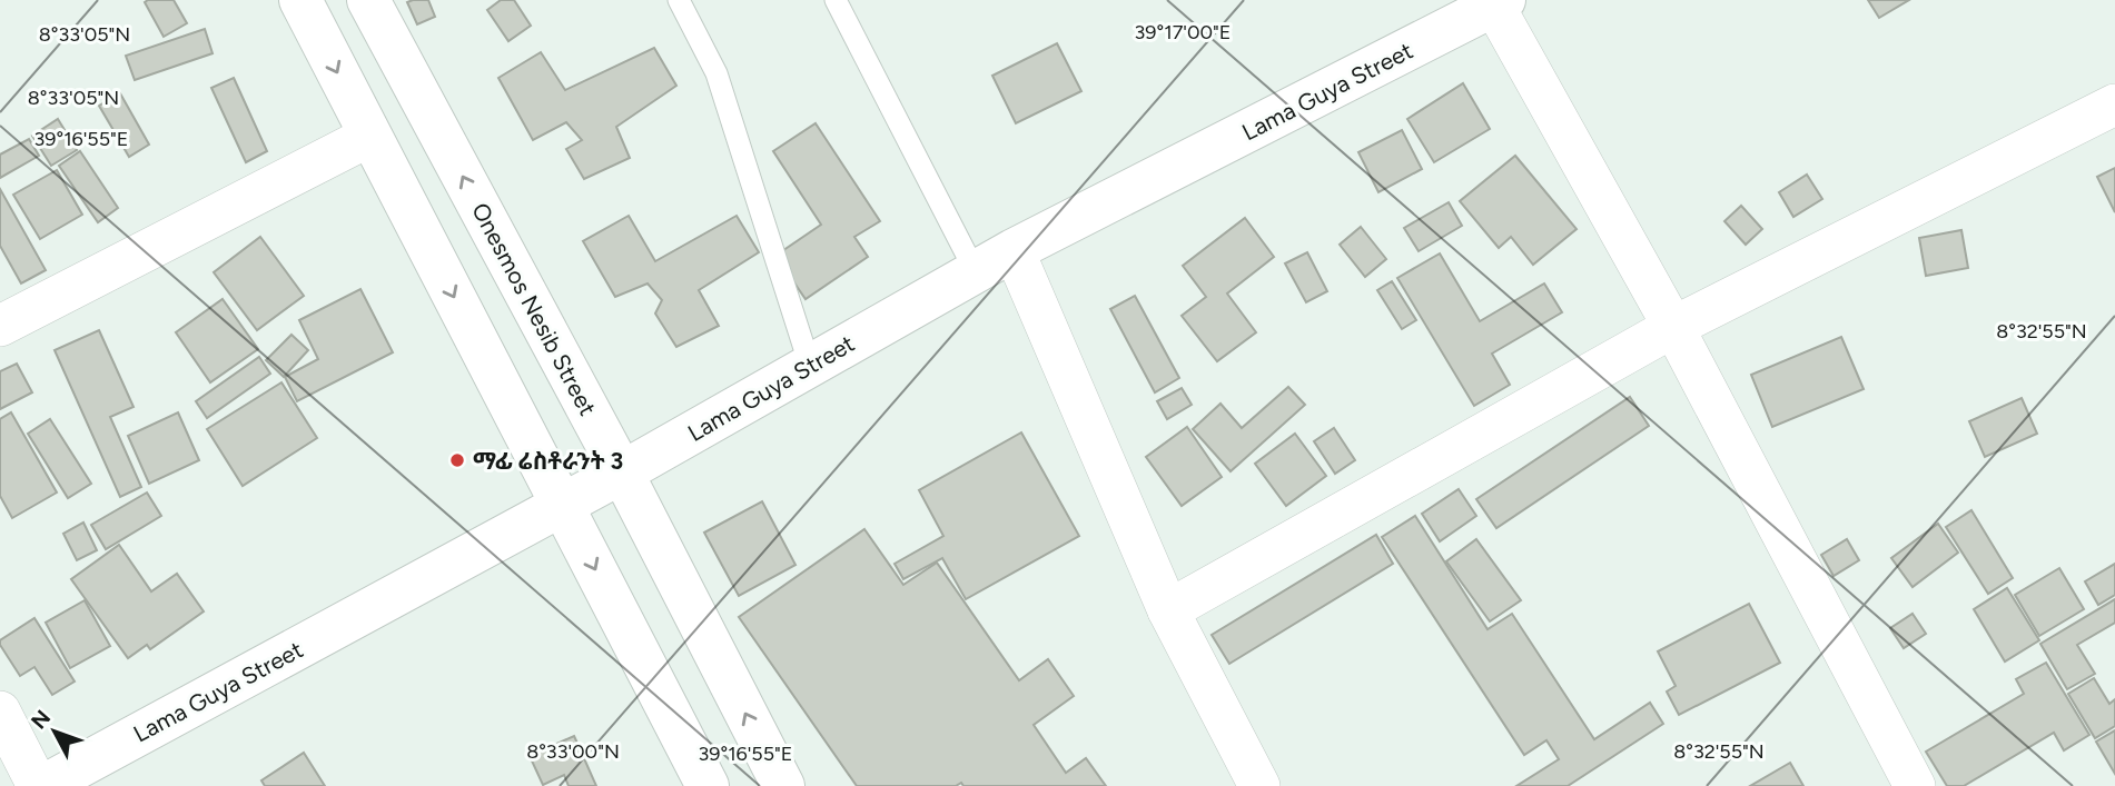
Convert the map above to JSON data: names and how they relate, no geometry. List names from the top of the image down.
{
  "streets": {
    "street": ["Lama Guya Street", "Onesmos Nesib Street"]
  },
  "crossings": [
    ["Lama Guya Street", "Onesmos Nesib Street"]
  ],
  "places": ["ማፊ ሬስቶራንት 3"],
  "north": "top left",
  "coordinates": [
    "39°17'00\"E",
    "8°33'05\"N",
    "39°16'55\"E",
    "8°32'55\"N",
    "8°33'00\"N"
  ]
}
